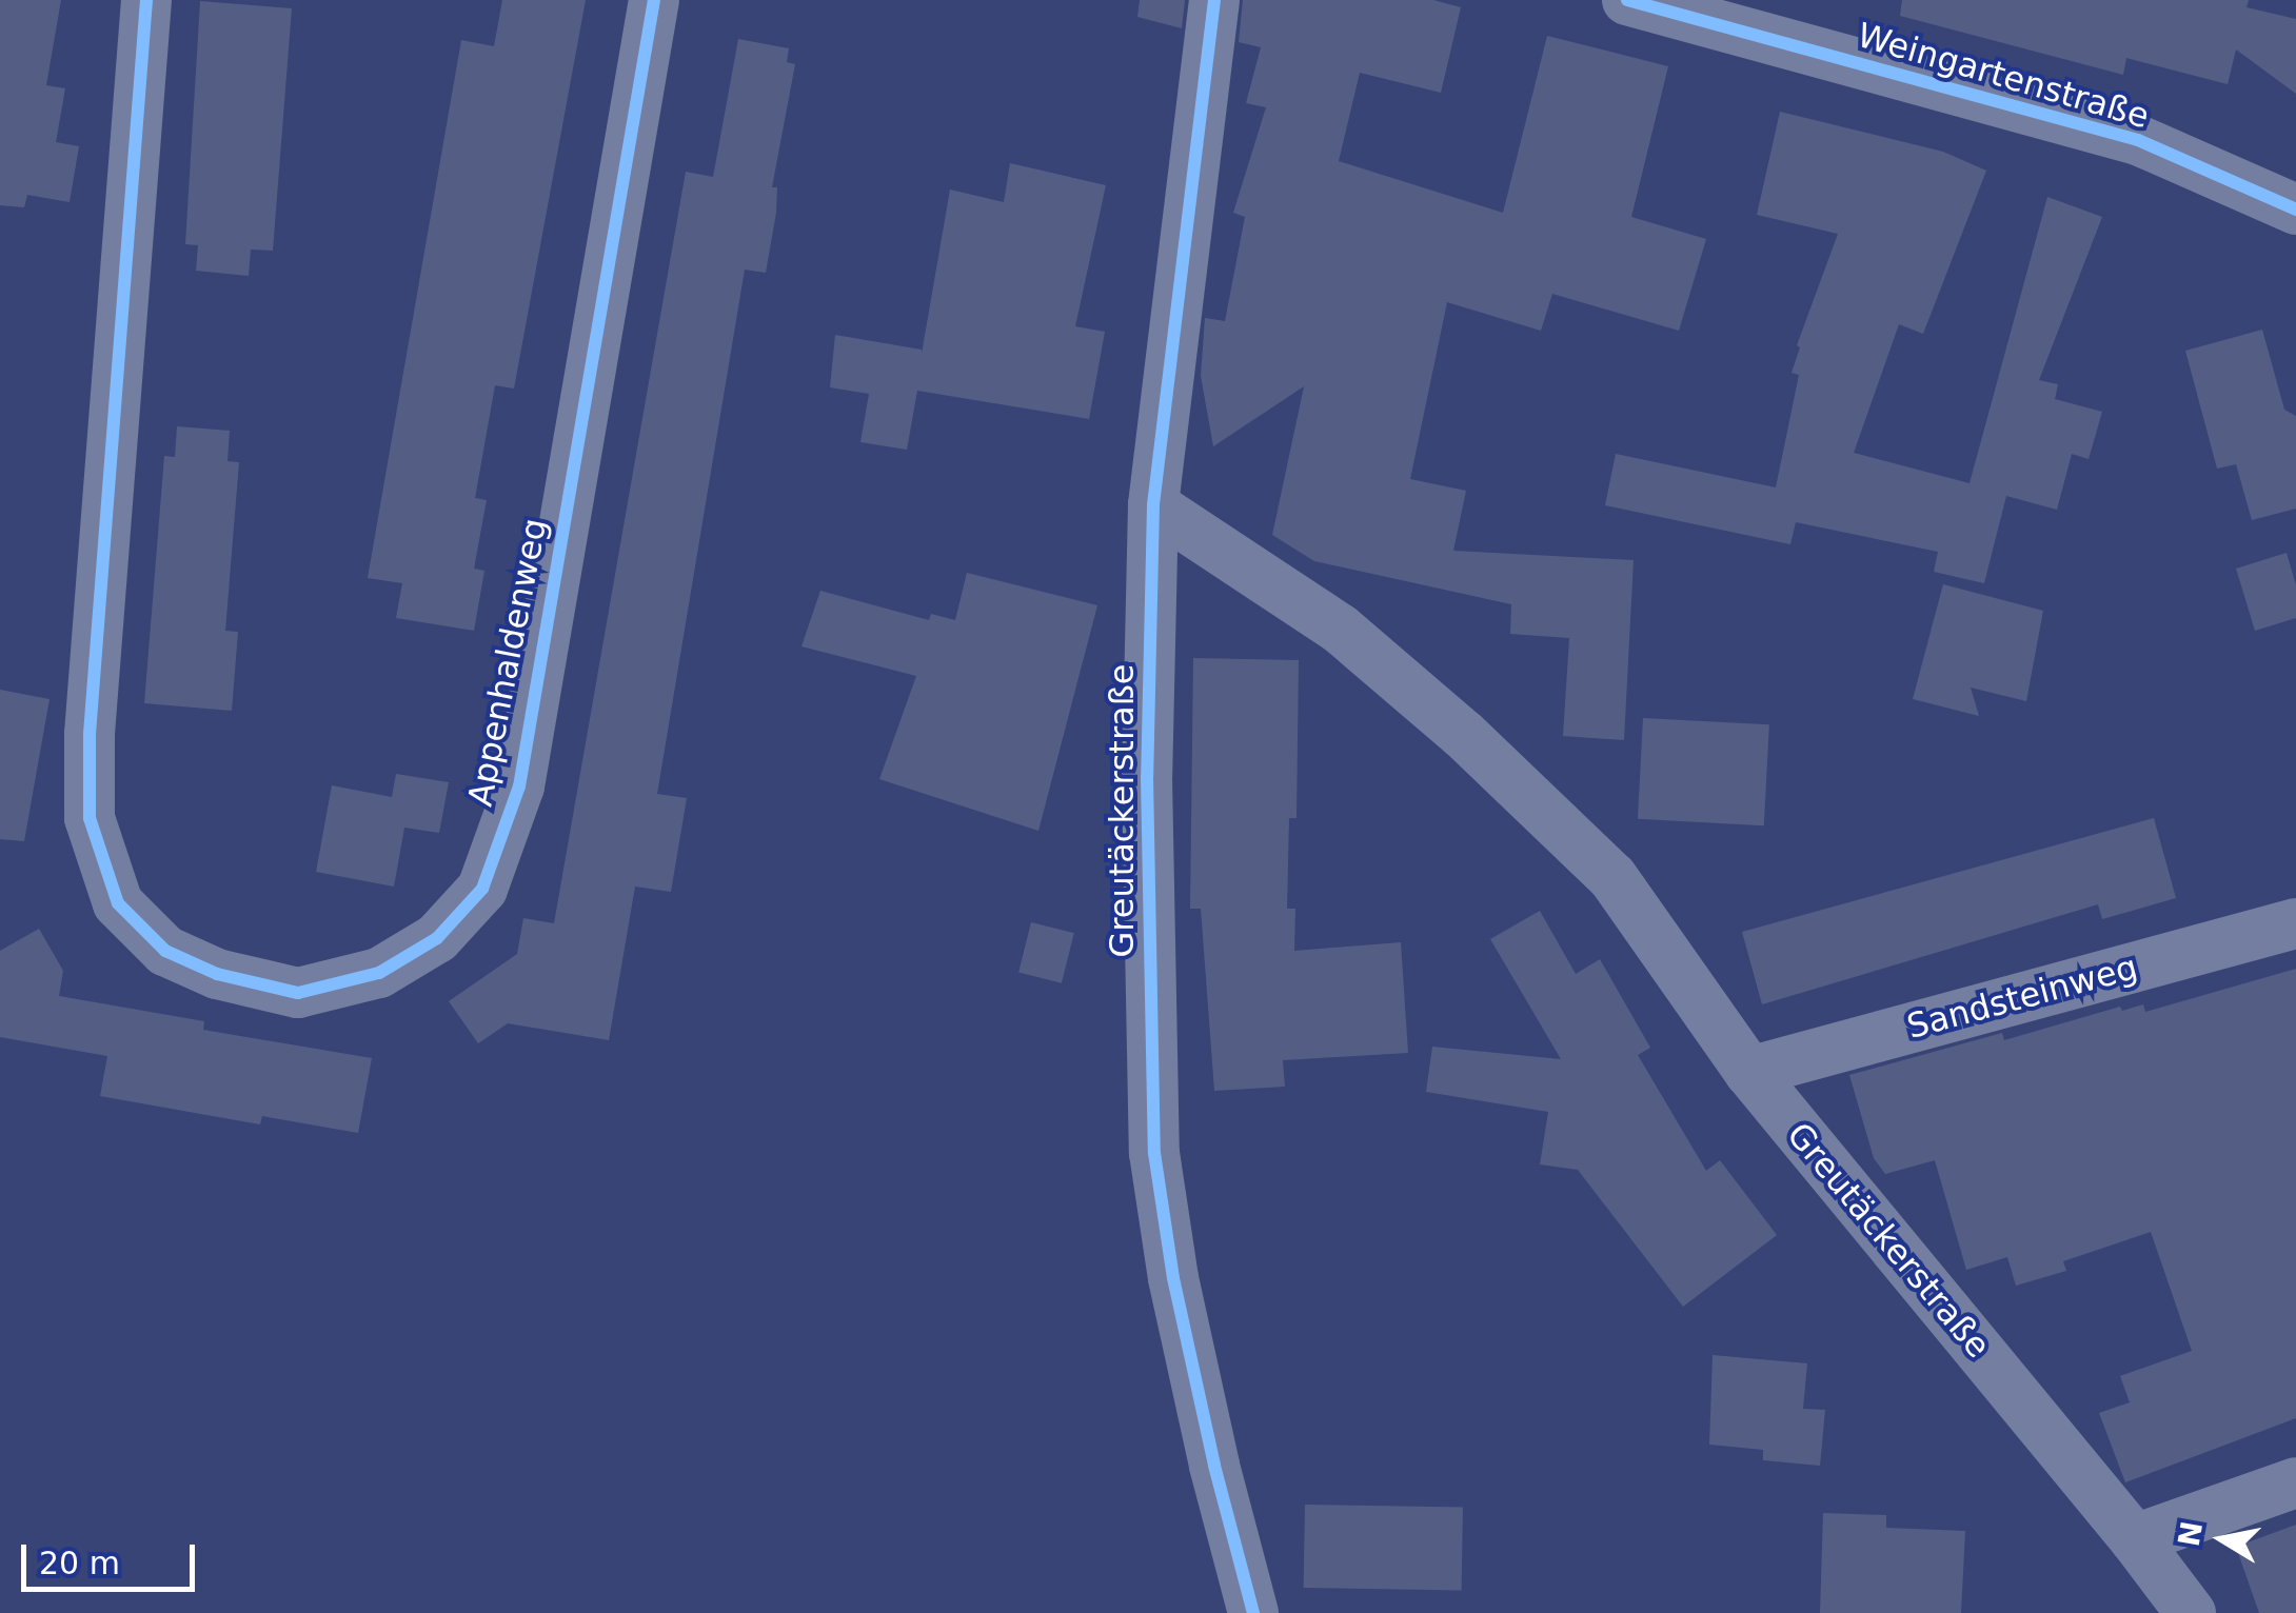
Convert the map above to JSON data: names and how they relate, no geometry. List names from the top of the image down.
{
  "streets": {
    "street": [
      "Weingartenstraße",
      "Appenhaldenweg",
      "Greutäckerstraße",
      "Sandsteinweg"
    ]
  },
  "crossings": [
    ["Greutäckerstraße", "Sandsteinweg"]
  ],
  "scale_bar": "20 m",
  "north": "left"
}
